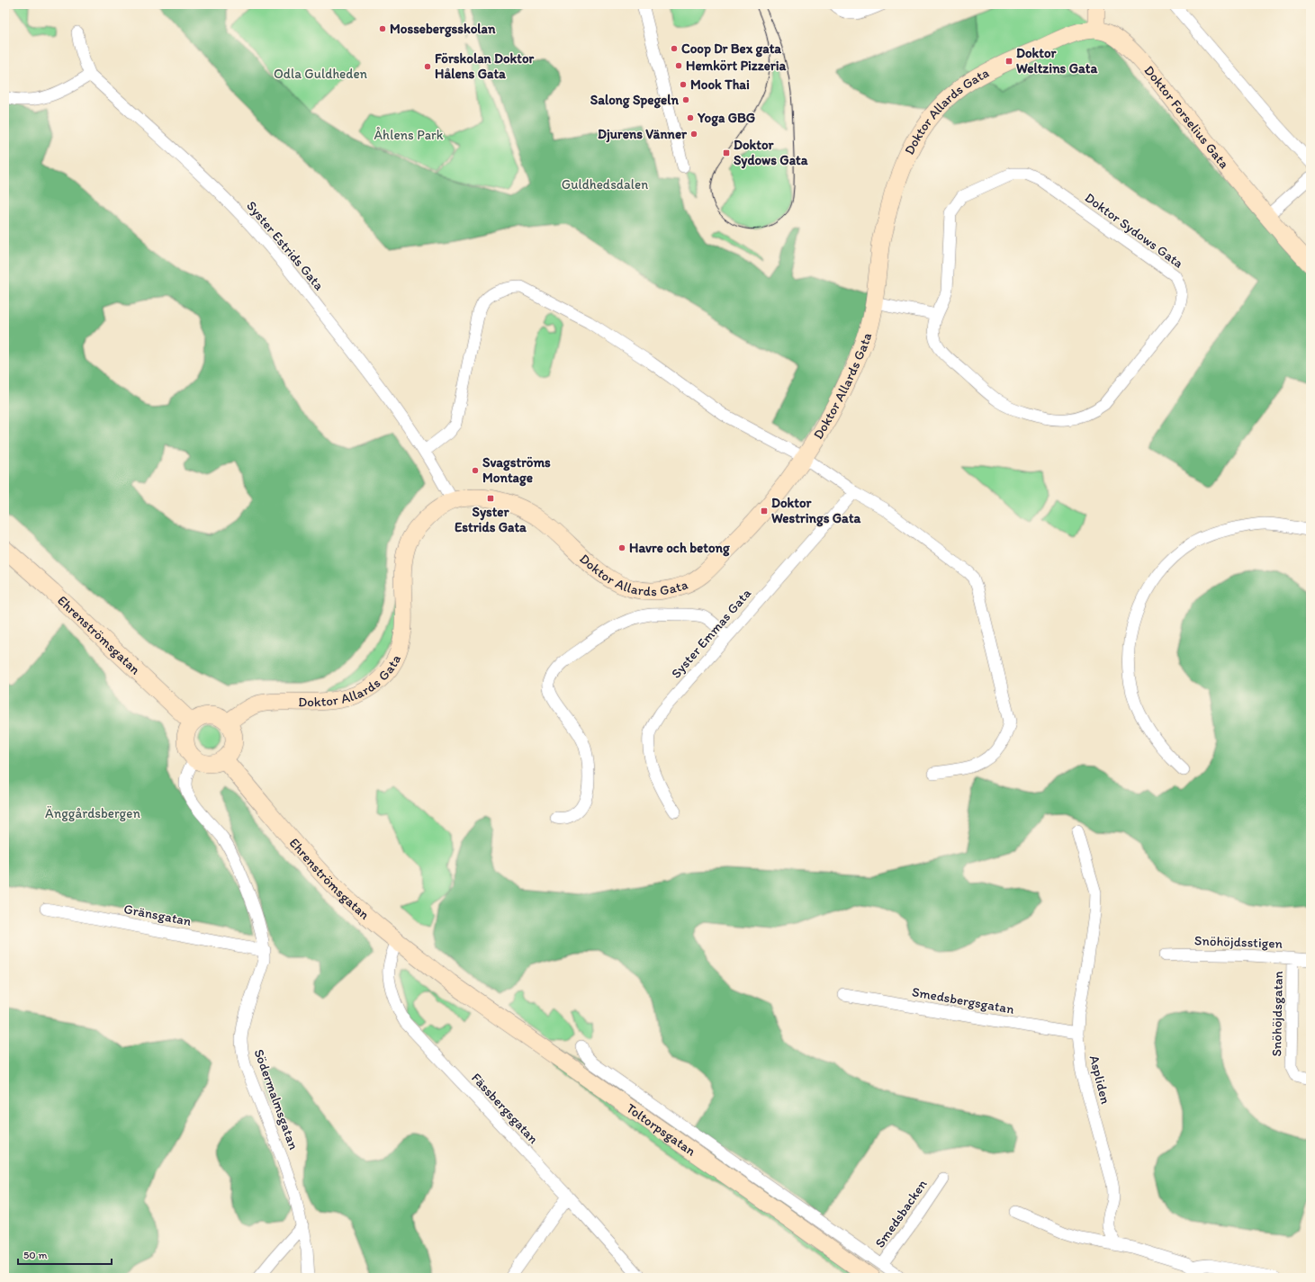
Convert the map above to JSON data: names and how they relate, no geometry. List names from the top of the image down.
{
  "streets": {
    "street": [
      "Doktor Allards Gata",
      "Doktor Forselius Gata",
      "Doktor Sydows Gata",
      "Syster Estrids Gata",
      "Syster Emmas Gata",
      "Ehrenströmsgatan",
      "Gränsgatan",
      "Snöhöjdsstigen",
      "Smedsbergsgatan",
      "Snöhöjdsgatan",
      "Aspliden",
      "Södermalmsgatan",
      "Fässbergsgatan",
      "Toltorpsgatan",
      "Smedsbacken"
    ]
  },
  "crossings": [
    ["Doktor Allards Gata", "Doktor Forselius Gata"],
    ["Doktor Allards Gata", "Syster Estrids Gata"],
    ["Doktor Allards Gata", "Ehrenströmsgatan"],
    ["Doktor Allards Gata", "Södermalmsgatan"],
    ["Ehrenströmsgatan", "Södermalmsgatan"],
    ["Ehrenströmsgatan", "Fässbergsgatan"],
    ["Ehrenströmsgatan", "Toltorpsgatan"],
    ["Gränsgatan", "Södermalmsgatan"],
    ["Snöhöjdsstigen", "Snöhöjdsgatan"],
    ["Smedsbergsgatan", "Aspliden"],
    ["Toltorpsgatan", "Smedsbacken"]
  ],
  "parks": [
    "Odla Guldheden",
    "Åhlens Park",
    "Guldhedsdalen",
    "Änggårdsbergen"
  ],
  "places": {
    "other": [
      "Mossebergsskolan",
      "Coop Dr Bex gata",
      "Hemkört Pizzeria",
      "Förskolan Doktor Hålens Gata",
      "Mook Thai",
      "Salong Spegeln",
      "Yoga GBG",
      "Djurens Vänner",
      "Svagströms Montage",
      "Havre och betong"
    ],
    "transit": [
      "Doktor Weltzins Gata",
      "Doktor Sydows Gata",
      "Syster Estrids Gata",
      "Doktor Westrings Gata"
    ]
  },
  "scale_bar": "50 m"
}
